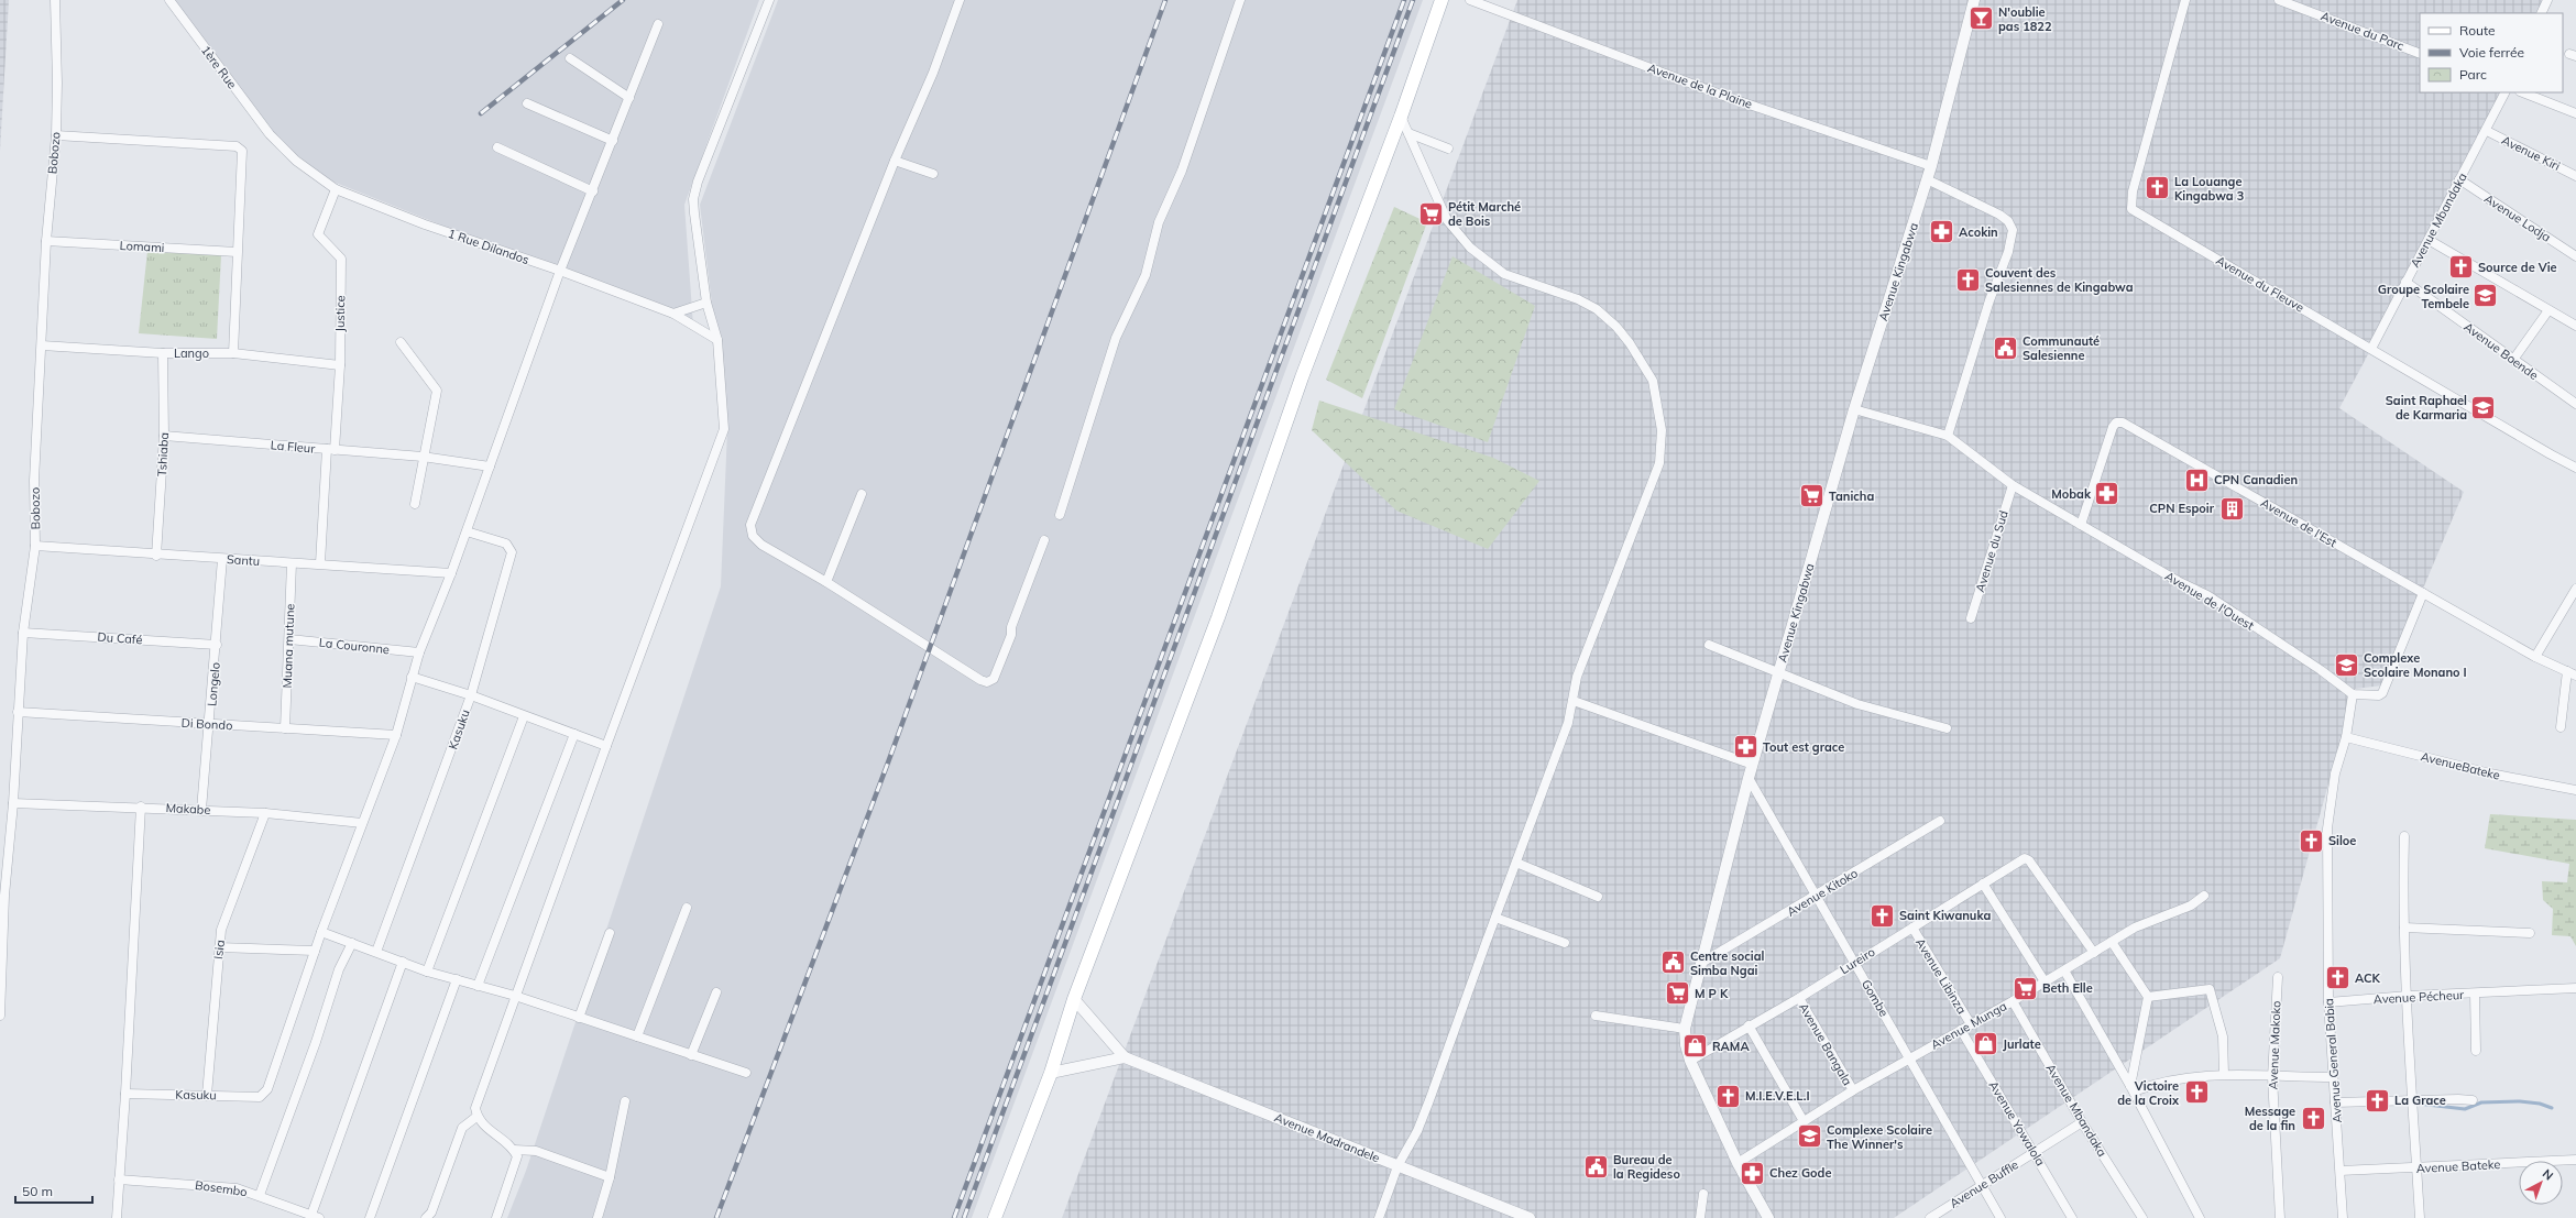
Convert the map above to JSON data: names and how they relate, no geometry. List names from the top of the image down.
{
  "streets": {
    "street": [
      "Avenue du Parc",
      "1ère Rue",
      "Avenue de la Plaine",
      "Bobozo",
      "Avenue Kiri",
      "Avenue Lodja",
      "Avenue Mbandaka",
      "Lomami",
      "1 Rue Dilandos",
      "Avenue Kingabwa",
      "Avenue du Fleuve",
      "Justice",
      "Avenue Boende",
      "Lango",
      "La Fleur",
      "Tshiaba",
      "Avenue de l'Est",
      "Avenue du Sud",
      "Santu",
      "Avenue de l'Ouest",
      "Du Café",
      "Muana mutune",
      "La Couronne",
      "Longelo",
      "Di Bondo",
      "Kasuku",
      "AvenueBateke",
      "Makabe",
      "Avenue Kitoko",
      "Isia",
      "Lureiro",
      "Avenue Libinza",
      "Avenue Pécheur",
      "Gombe",
      "Avenue Munga",
      "Avenue Bangala",
      "Avenue Makoko",
      "Avenue General Babia",
      "Avenue Yowalola",
      "Avenue Madrandele",
      "Avenue Bateke",
      "Avenue Buffle",
      "Bosembo"
    ]
  },
  "crossings": [
    ["1ère Rue", "1 Rue Dilandos"],
    ["Avenue de la Plaine", "Avenue Kingabwa"],
    ["Bobozo", "Lomami"],
    ["Bobozo", "Lango"],
    ["Bobozo", "Santu"],
    ["Bobozo", "Du Café"],
    ["Bobozo", "Di Bondo"],
    ["Bobozo", "Makabe"],
    ["Avenue Kiri", "Avenue Mbandaka"],
    ["Avenue Lodja", "Avenue Mbandaka"],
    ["Avenue Mbandaka", "Avenue du Fleuve"],
    ["Avenue Mbandaka", "Avenue Boende"],
    ["Avenue Mbandaka", "Avenue Munga"],
    ["Avenue Mbandaka", "Avenue Buffle"],
    ["1 Rue Dilandos", "Justice"],
    ["Avenue Kingabwa", "Avenue de l'Ouest"],
    ["Avenue Kingabwa", "Avenue Kitoko"],
    ["Avenue Kingabwa", "Lureiro"],
    ["Avenue Kingabwa", "Gombe"],
    ["Avenue Kingabwa", "Avenue Munga"],
    ["Justice", "Lango"],
    ["Justice", "La Fleur"],
    ["Justice", "Santu"],
    ["Lango", "Tshiaba"],
    ["La Fleur", "Tshiaba"],
    ["Tshiaba", "Santu"],
    ["Avenue de l'Est", "Avenue de l'Ouest"],
    ["Avenue du Sud", "Avenue de l'Ouest"],
    ["Santu", "Muana mutune"],
    ["Santu", "Longelo"],
    ["Avenue de l'Ouest", "Avenue General Babia"],
    ["Du Café", "Longelo"],
    ["Muana mutune", "La Couronne"],
    ["Muana mutune", "Di Bondo"],
    ["Longelo", "Di Bondo"],
    ["Longelo", "Makabe"],
    ["Kasuku", "Isia"],
    ["AvenueBateke", "Avenue General Babia"],
    ["Makabe", "Isia"],
    ["Avenue Kitoko", "Gombe"],
    ["Lureiro", "Avenue Libinza"],
    ["Lureiro", "Gombe"],
    ["Lureiro", "Avenue Munga"],
    ["Lureiro", "Avenue Bangala"],
    ["Avenue Libinza", "Avenue Munga"],
    ["Avenue Pécheur", "Avenue General Babia"],
    ["Gombe", "Avenue Munga"],
    ["Gombe", "Avenue Buffle"],
    ["Avenue Munga", "Avenue Bangala"],
    ["Avenue Munga", "Avenue Yowalola"],
    ["Avenue General Babia", "Avenue Bateke"],
    ["Avenue Yowalola", "Avenue Buffle"]
  ],
  "places": {
    "bar": ["N'oublie pas 1822"],
    "church": [
      "La Louange Kingabwa 3",
      "Source de Vie",
      "Couvent des Salesiennes de Kingabwa",
      "Siloe",
      "Saint Kiwanuka",
      "ACK",
      "Victoire de la Croix",
      "M.I.E.V.E.L.I",
      "La Grace",
      "Message de la fin"
    ],
    "supermarket": [
      "Pétit Marché de Bois",
      "Tanicha",
      "Beth Elle",
      "M P K"
    ],
    "pharmacy": [
      "Acokin",
      "Mobak",
      "Tout est grace",
      "Chez Gode"
    ],
    "school or university": [
      "Groupe Scolaire Tembele",
      "Saint Raphael de Karmaria",
      "Complexe Scolaire Monano I",
      "Complexe Scolaire The Winner's"
    ],
    "public building": ["Communauté Salesienne", "Centre social Simba Ngai", "Bureau de la Regideso"],
    "hospital": ["CPN Canadien"],
    "building": ["CPN Espoir"],
    "shop": ["Jurlate", "RAMA"]
  },
  "legend": ["Route", "Voie ferrée", "Parc"],
  "scale_bar": "50 m",
  "north": "top right"
}
